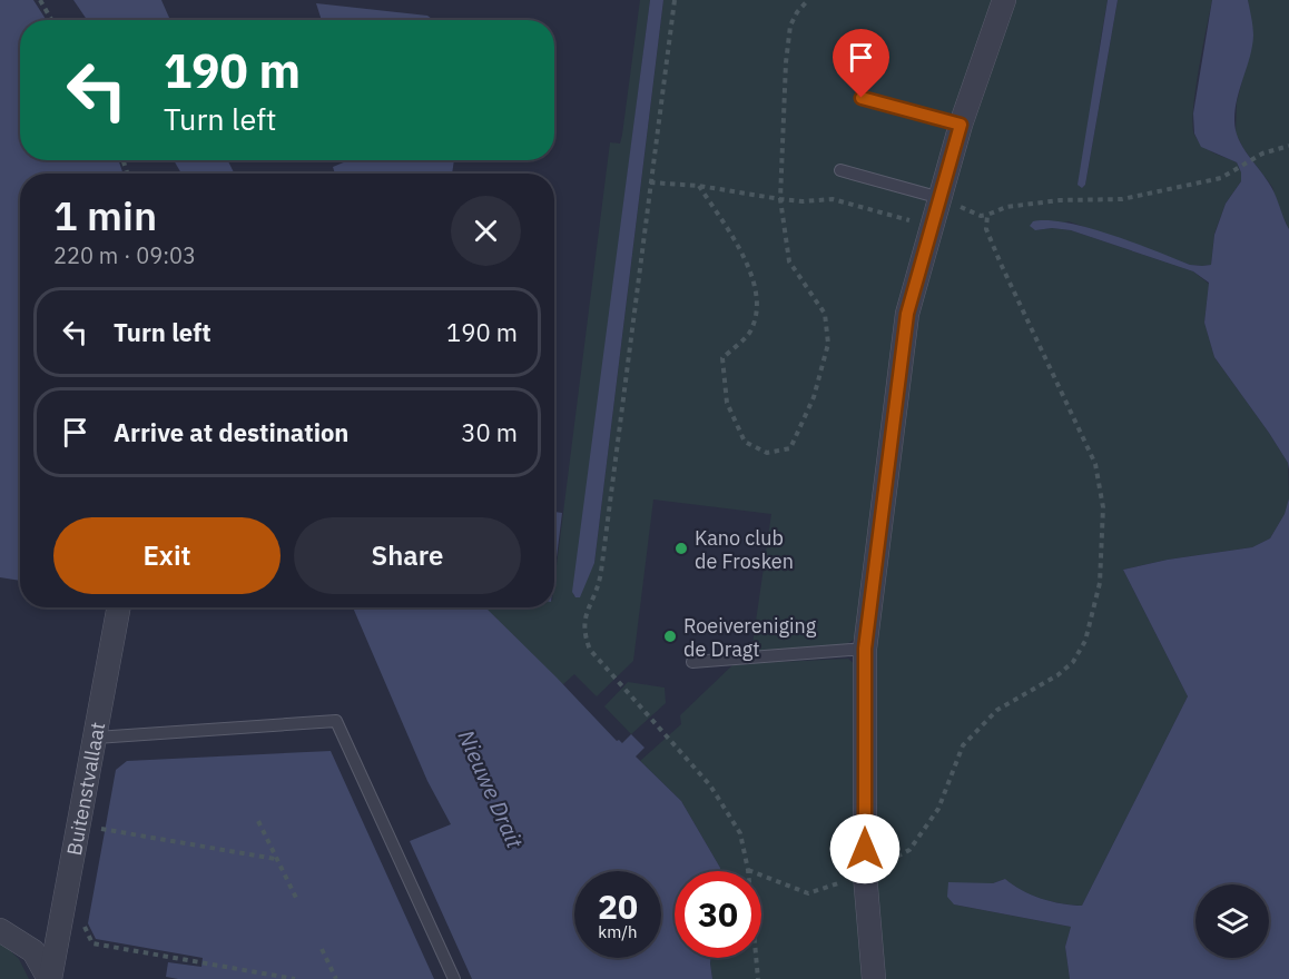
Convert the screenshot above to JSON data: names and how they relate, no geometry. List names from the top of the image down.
{
  "streets": {
    "street": ["Buitenstvallaat"]
  },
  "water": ["Nieuwe Drait"],
  "places": ["Kano club de Frosken", "Roeivereniging de Dragt"],
  "page": {
    "turn": ["190 m", "Turn left"],
    "heading": ["1 min", "220 m · 09:03"],
    "list": [
      {
        "name": "Turn left",
        "value": "190 m"
      },
      {
        "name": "Arrive at destination",
        "value": "30 m"
      }
    ],
    "buttons": ["Exit", "Share"],
    "speed": "20 km/h",
    "limit": "30"
  }
}
